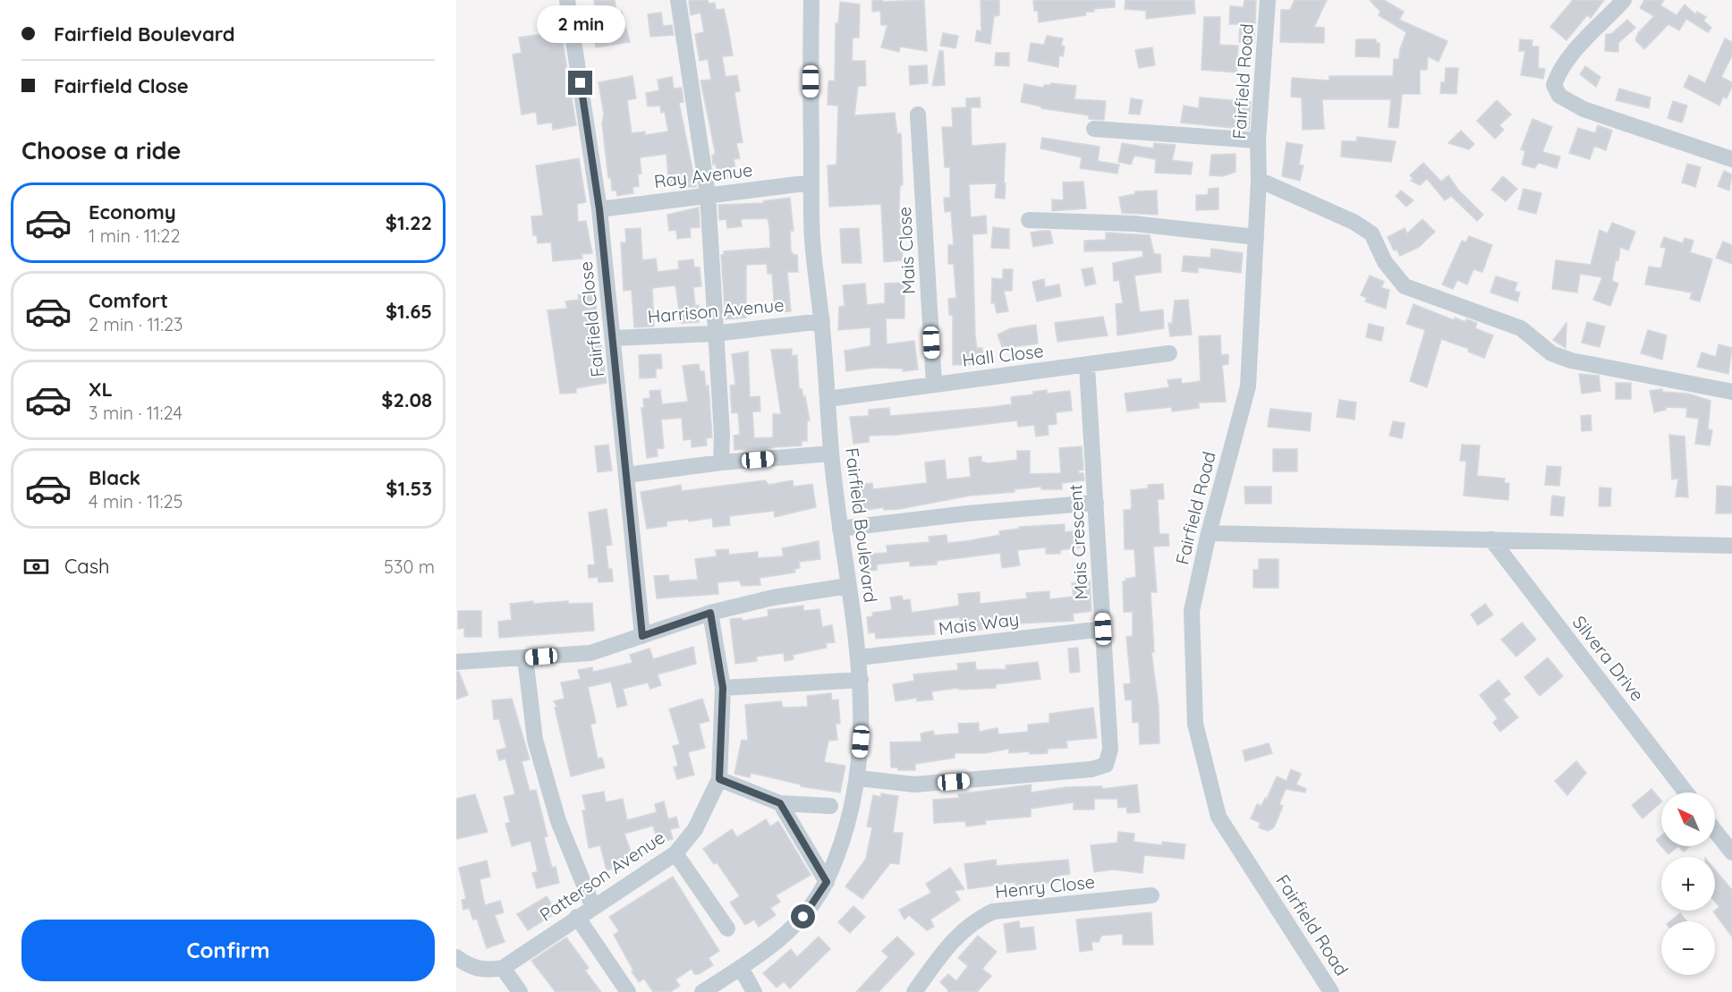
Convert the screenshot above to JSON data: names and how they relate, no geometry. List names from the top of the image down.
{
  "streets": {
    "street": [
      "Fairfield Road",
      "Ray Avenue",
      "Mais Close",
      "Harrison Avenue",
      "Fairfield Close",
      "Hall Close",
      "Fairfield Boulevard",
      "Mais Crescent",
      "Mais Way",
      "Silvera Drive",
      "Patterson Avenue",
      "Henry Close"
    ]
  },
  "crossings": [
    ["Ray Avenue", "Fairfield Close"],
    ["Ray Avenue", "Fairfield Boulevard"],
    ["Mais Close", "Hall Close"],
    ["Harrison Avenue", "Fairfield Close"],
    ["Harrison Avenue", "Fairfield Boulevard"],
    ["Hall Close", "Fairfield Boulevard"],
    ["Hall Close", "Mais Crescent"],
    ["Fairfield Boulevard", "Mais Crescent"],
    ["Fairfield Boulevard", "Mais Way"],
    ["Mais Crescent", "Mais Way"]
  ],
  "north": "top left",
  "page": {
    "banner": ["Fairfield Boulevard", "Fairfield Close"],
    "bubble": "2 min",
    "heading": "Choose a ride",
    "list": [
      {
        "name": "Economy",
        "note": "1 min · 11:22",
        "value": "$1.22"
      },
      {
        "name": "Comfort",
        "note": "2 min · 11:23",
        "value": "$1.65"
      },
      {
        "name": "XL",
        "note": "3 min · 11:24",
        "value": "$2.08"
      },
      {
        "name": "Black",
        "note": "4 min · 11:25",
        "value": "$1.53"
      }
    ],
    "pay": ["Cash", "530 m"],
    "map_buttons": ["+", "−"],
    "buttons": "Confirm"
  }
}
